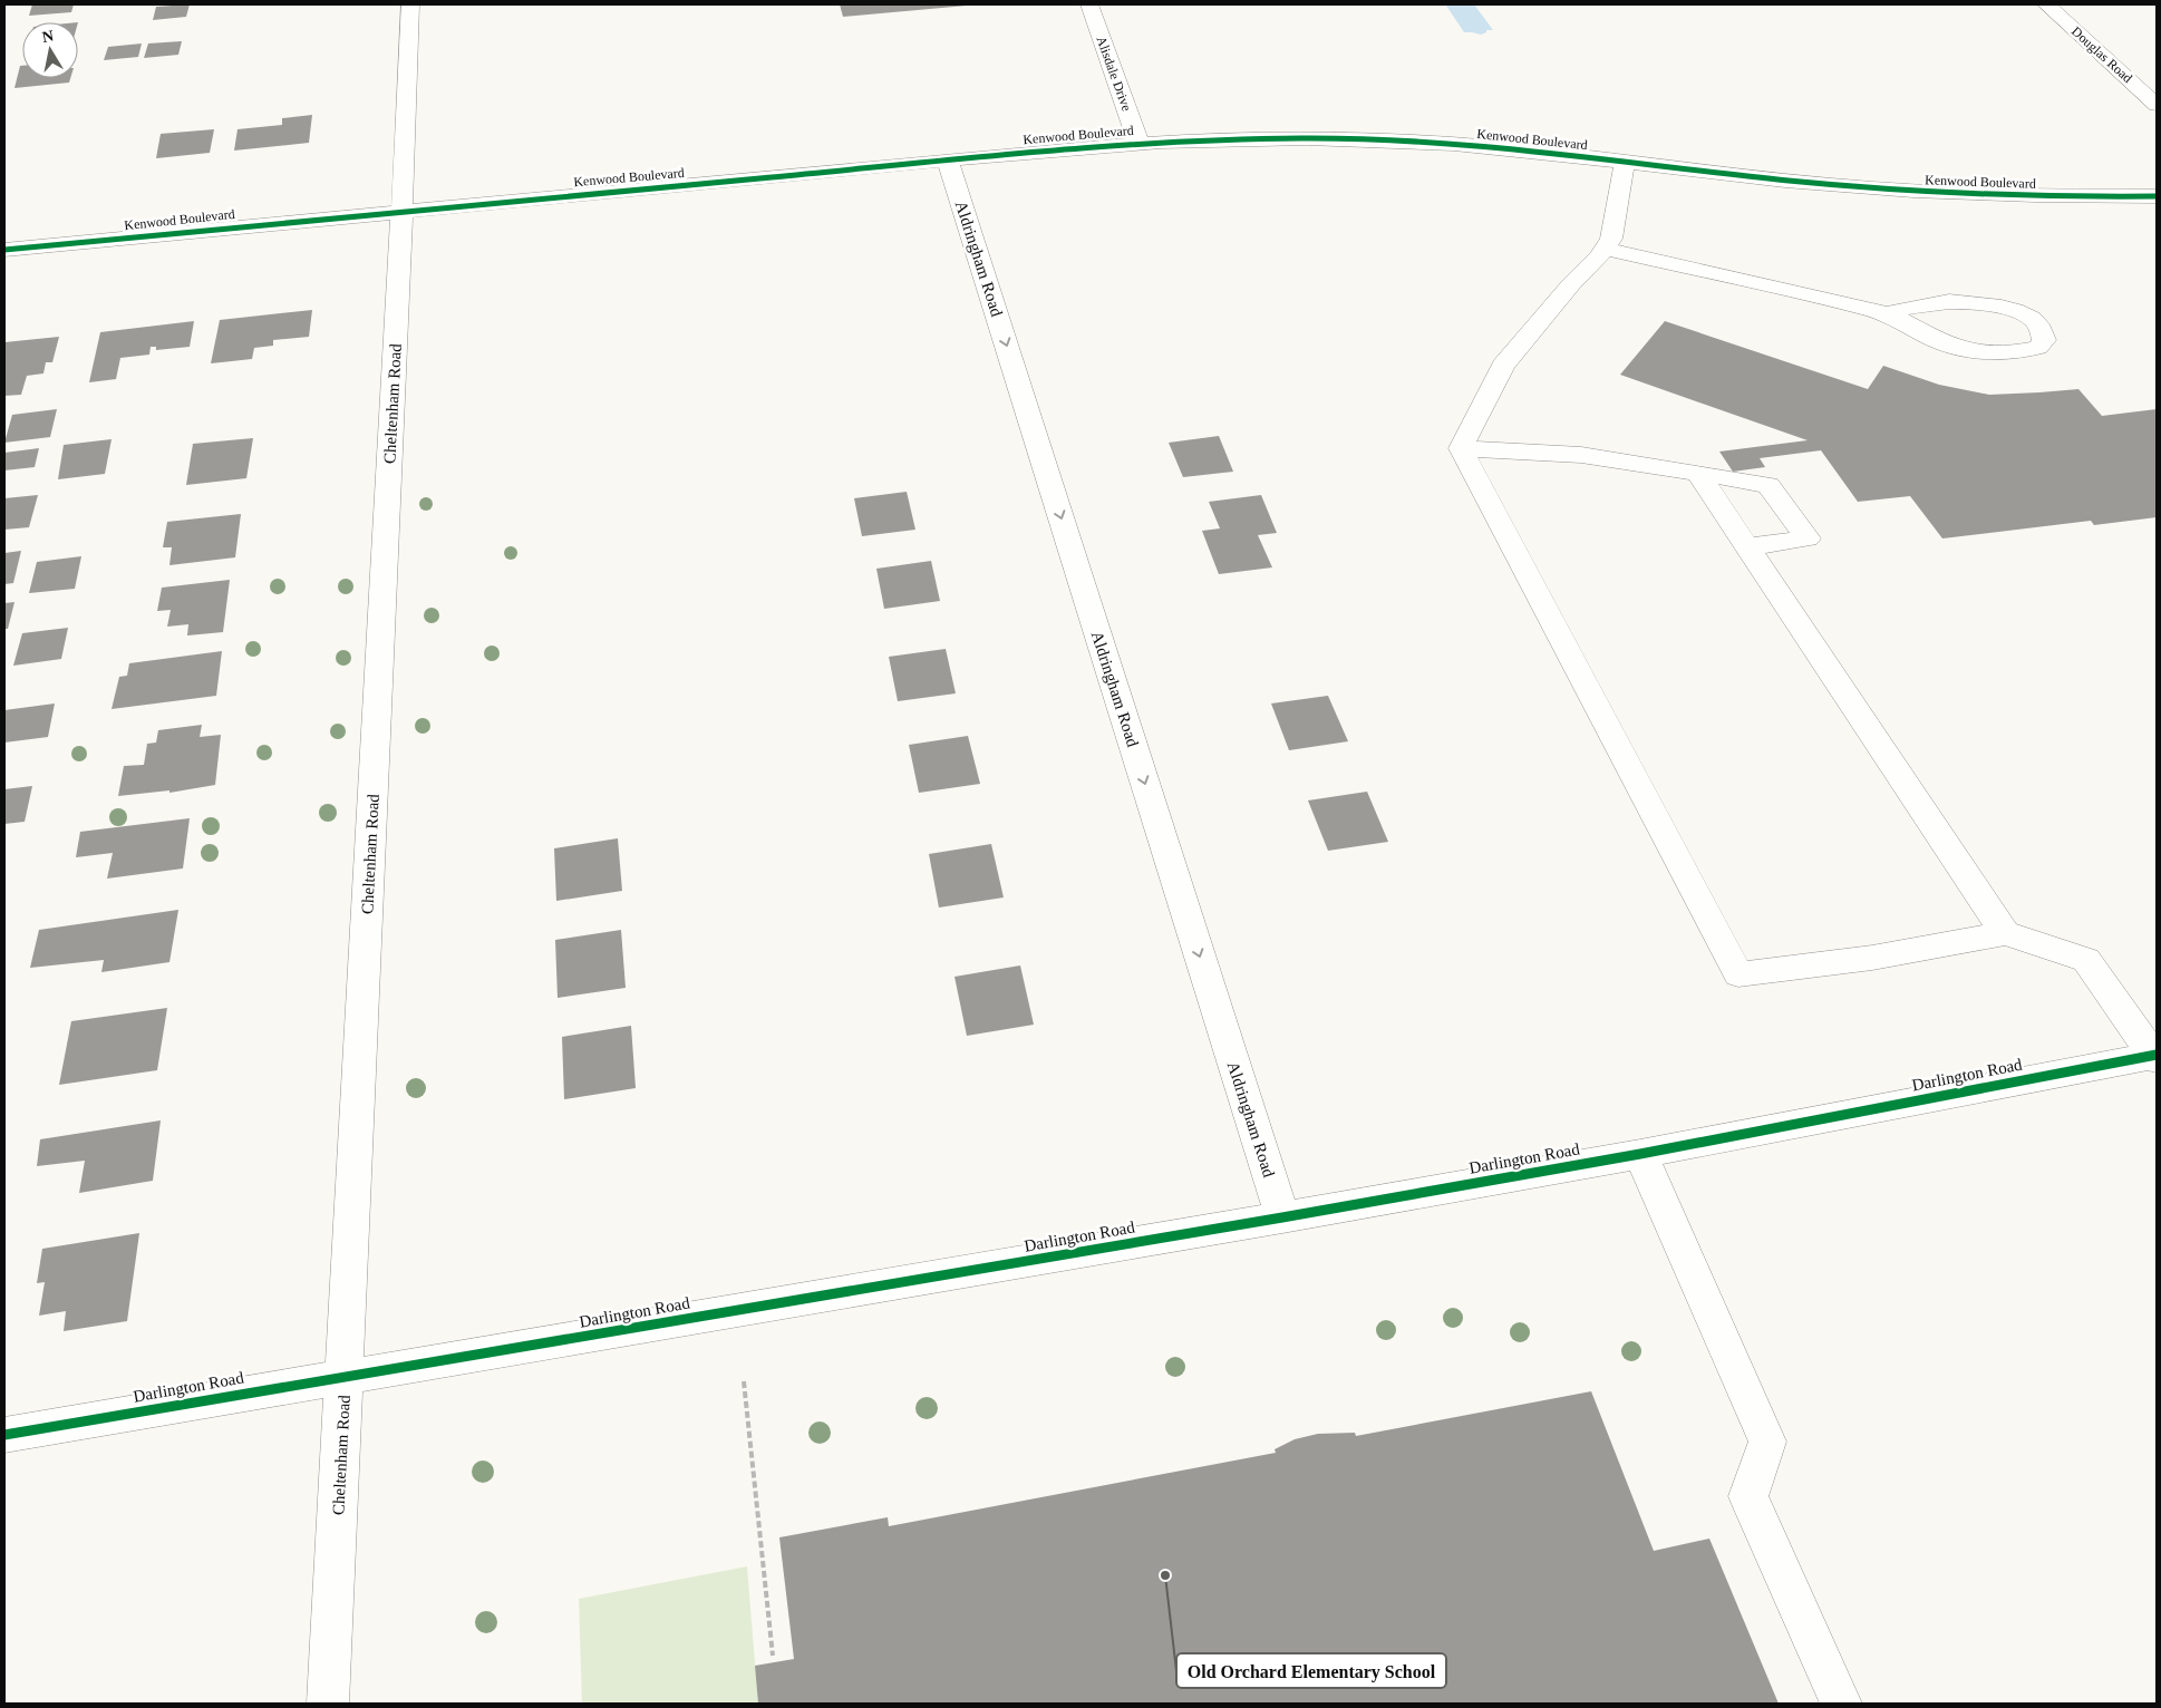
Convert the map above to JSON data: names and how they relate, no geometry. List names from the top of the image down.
{
  "streets": {
    "street": [
      "Douglas Road",
      "Alisdale Drive",
      "Kenwood Boulevard",
      "Aldringham Road",
      "Cheltenham Road",
      "Darlington Road"
    ]
  },
  "crossings": [
    ["Alisdale Drive", "Kenwood Boulevard"],
    ["Kenwood Boulevard", "Aldringham Road"],
    ["Kenwood Boulevard", "Cheltenham Road"],
    ["Aldringham Road", "Darlington Road"],
    ["Cheltenham Road", "Darlington Road"]
  ],
  "one_way": ["Aldringham Road"],
  "places": ["Old Orchard Elementary School"],
  "north": "top"
}
